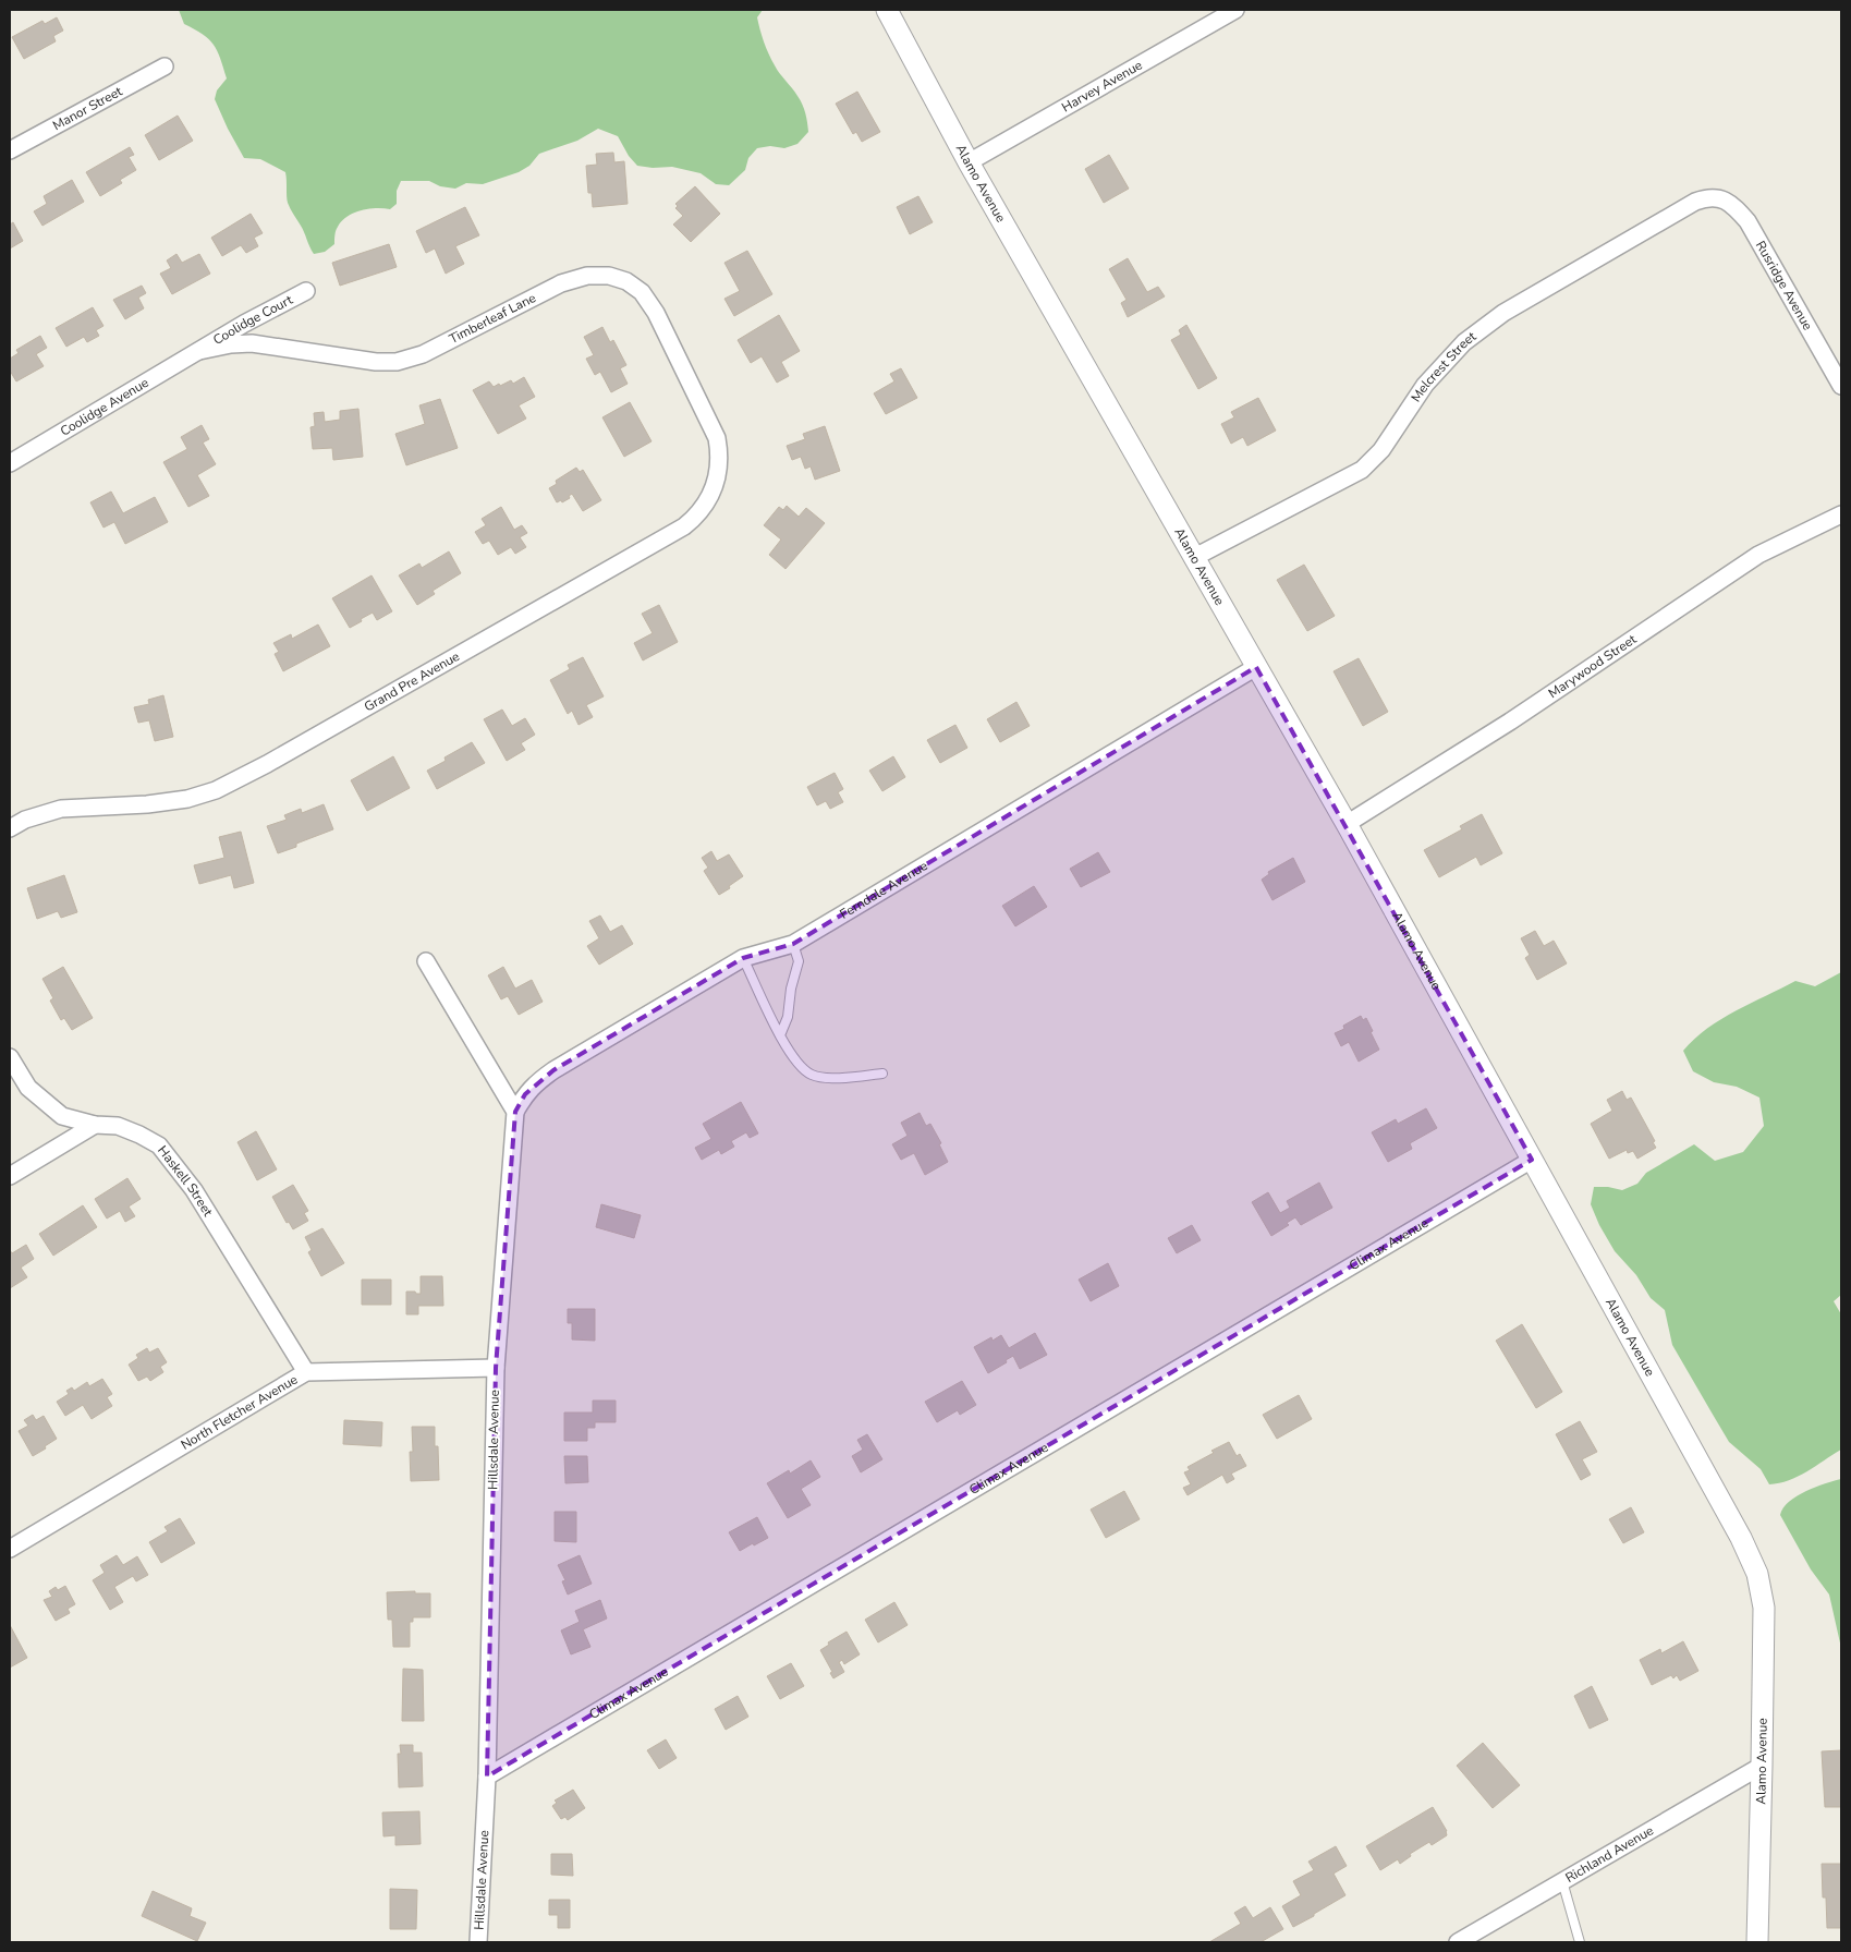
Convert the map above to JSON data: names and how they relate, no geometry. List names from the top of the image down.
{
  "streets": {
    "street": [
      "Harvey Avenue",
      "Manor Street",
      "Alamo Avenue",
      "Rusridge Avenue",
      "Timberleaf Lane",
      "Coolidge Court",
      "Melcrest Street",
      "Coolidge Avenue",
      "Marywood Street",
      "Grand Pre Avenue",
      "Ferndale Avenue",
      "Haskell Street",
      "Climax Avenue",
      "North Fletcher Avenue",
      "Hillsdale Avenue",
      "Richland Avenue"
    ]
  },
  "crossings": [
    ["Harvey Avenue", "Alamo Avenue"],
    ["Alamo Avenue", "Melcrest Street"],
    ["Alamo Avenue", "Marywood Street"],
    ["Alamo Avenue", "Ferndale Avenue"],
    ["Alamo Avenue", "Climax Avenue"],
    ["Alamo Avenue", "Richland Avenue"],
    ["Rusridge Avenue", "Melcrest Street"],
    ["Timberleaf Lane", "Coolidge Court"],
    ["Timberleaf Lane", "Coolidge Avenue"],
    ["Timberleaf Lane", "Grand Pre Avenue"],
    ["Coolidge Court", "Coolidge Avenue"],
    ["Ferndale Avenue", "Hillsdale Avenue"],
    ["Haskell Street", "North Fletcher Avenue"],
    ["Climax Avenue", "Hillsdale Avenue"],
    ["North Fletcher Avenue", "Hillsdale Avenue"]
  ]
}
